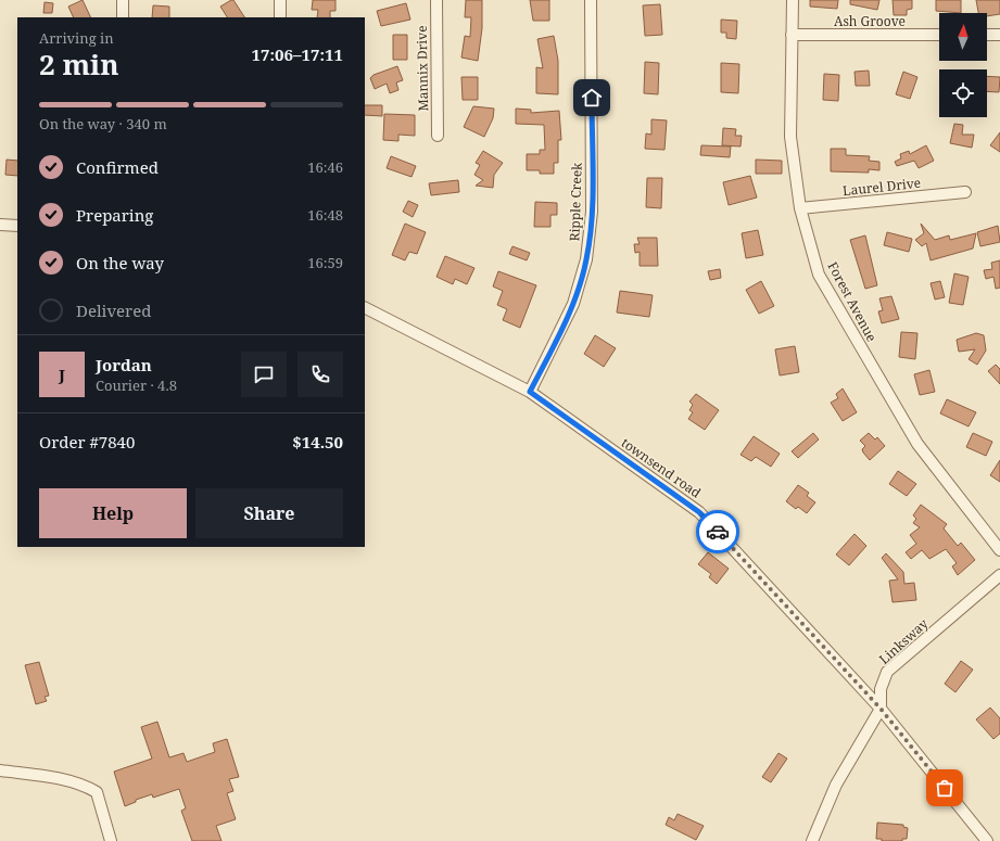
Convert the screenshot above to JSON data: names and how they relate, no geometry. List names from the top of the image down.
{
  "streets": {
    "street": [
      "Ash Groove",
      "Mannix Drive",
      "Laurel Drive",
      "Ripple Creek",
      "Forest Avenue",
      "townsend road",
      "Linksway"
    ]
  },
  "crossings": [
    ["Ash Groove", "Forest Avenue"],
    ["Laurel Drive", "Forest Avenue"],
    ["Ripple Creek", "townsend road"],
    ["townsend road", "Linksway"]
  ],
  "north": "top",
  "page": {
    "heading": ["2 min", "Arriving in", "17:06–17:11"],
    "panel": [
      "Jordan",
      "Courier · 4.8",
      "Order #7840",
      "$14.50"
    ],
    "bar": "On the way · 340 m",
    "list": [
      ["Confirmed", "16:46"],
      ["Preparing", "16:48"],
      ["On the way", "16:59"],
      "Delivered"
    ],
    "round": "J",
    "buttons": ["Help", "Share"]
  }
}
